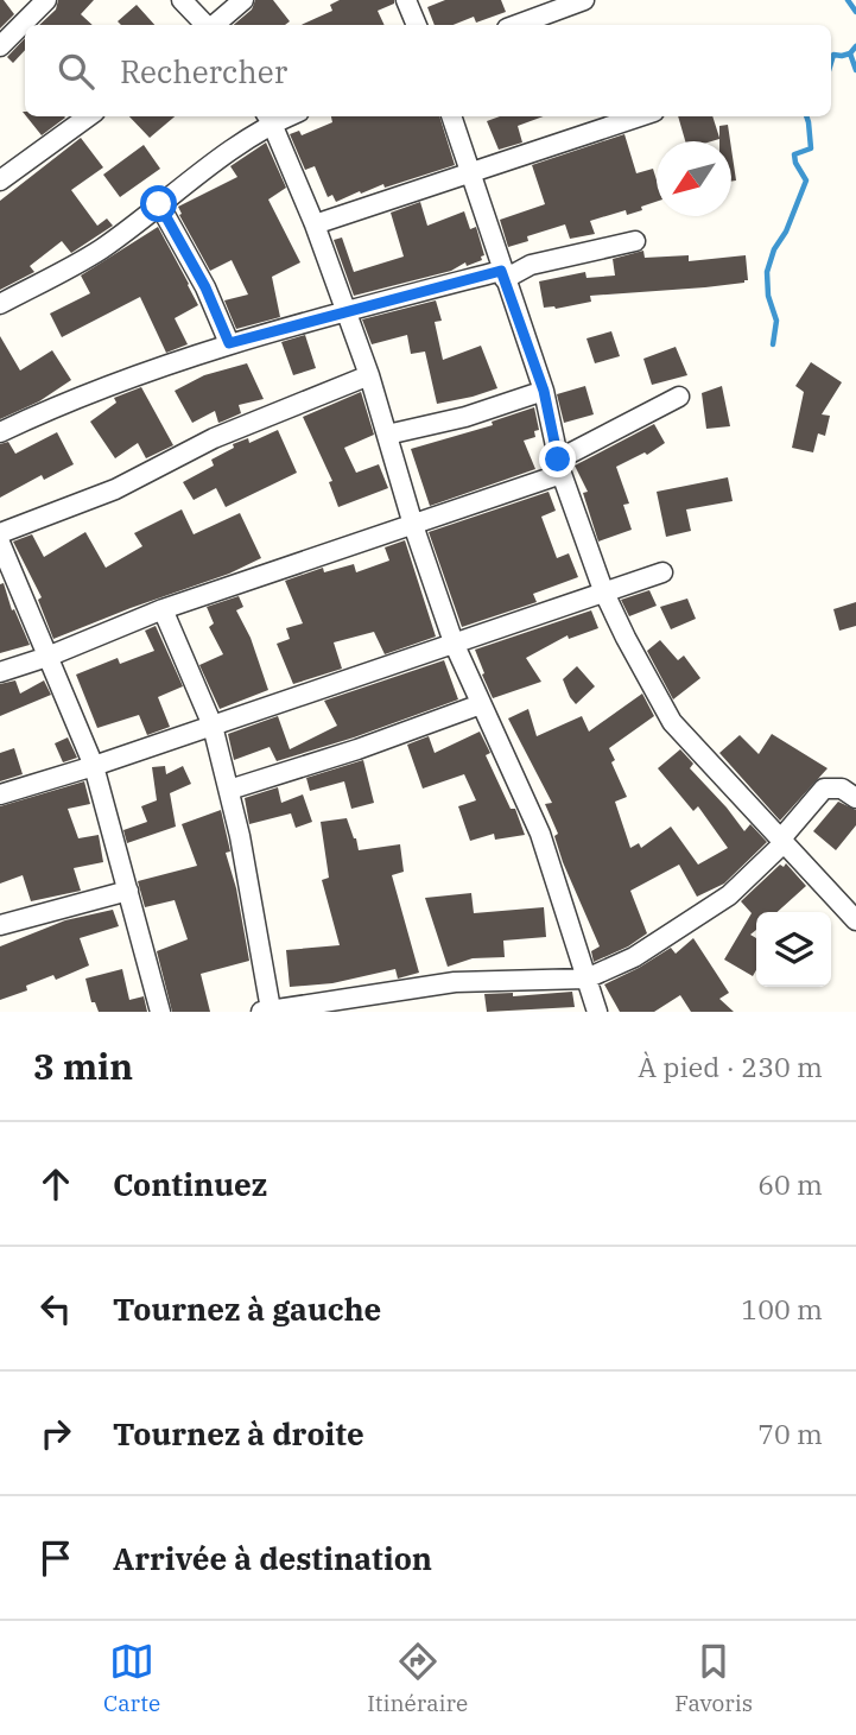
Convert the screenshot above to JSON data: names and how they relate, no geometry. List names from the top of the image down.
{
  "north": "bottom left",
  "page": {
    "search": "Rechercher",
    "heading": ["3 min", "À pied · 230 m"],
    "list": [
      ["Continuez", "60 m"],
      ["Tournez à gauche", "100 m"],
      ["Tournez à droite", "70 m"],
      "Arrivée à destination"
    ],
    "nav": ["Carte", "Itinéraire", "Favoris"]
  }
}
